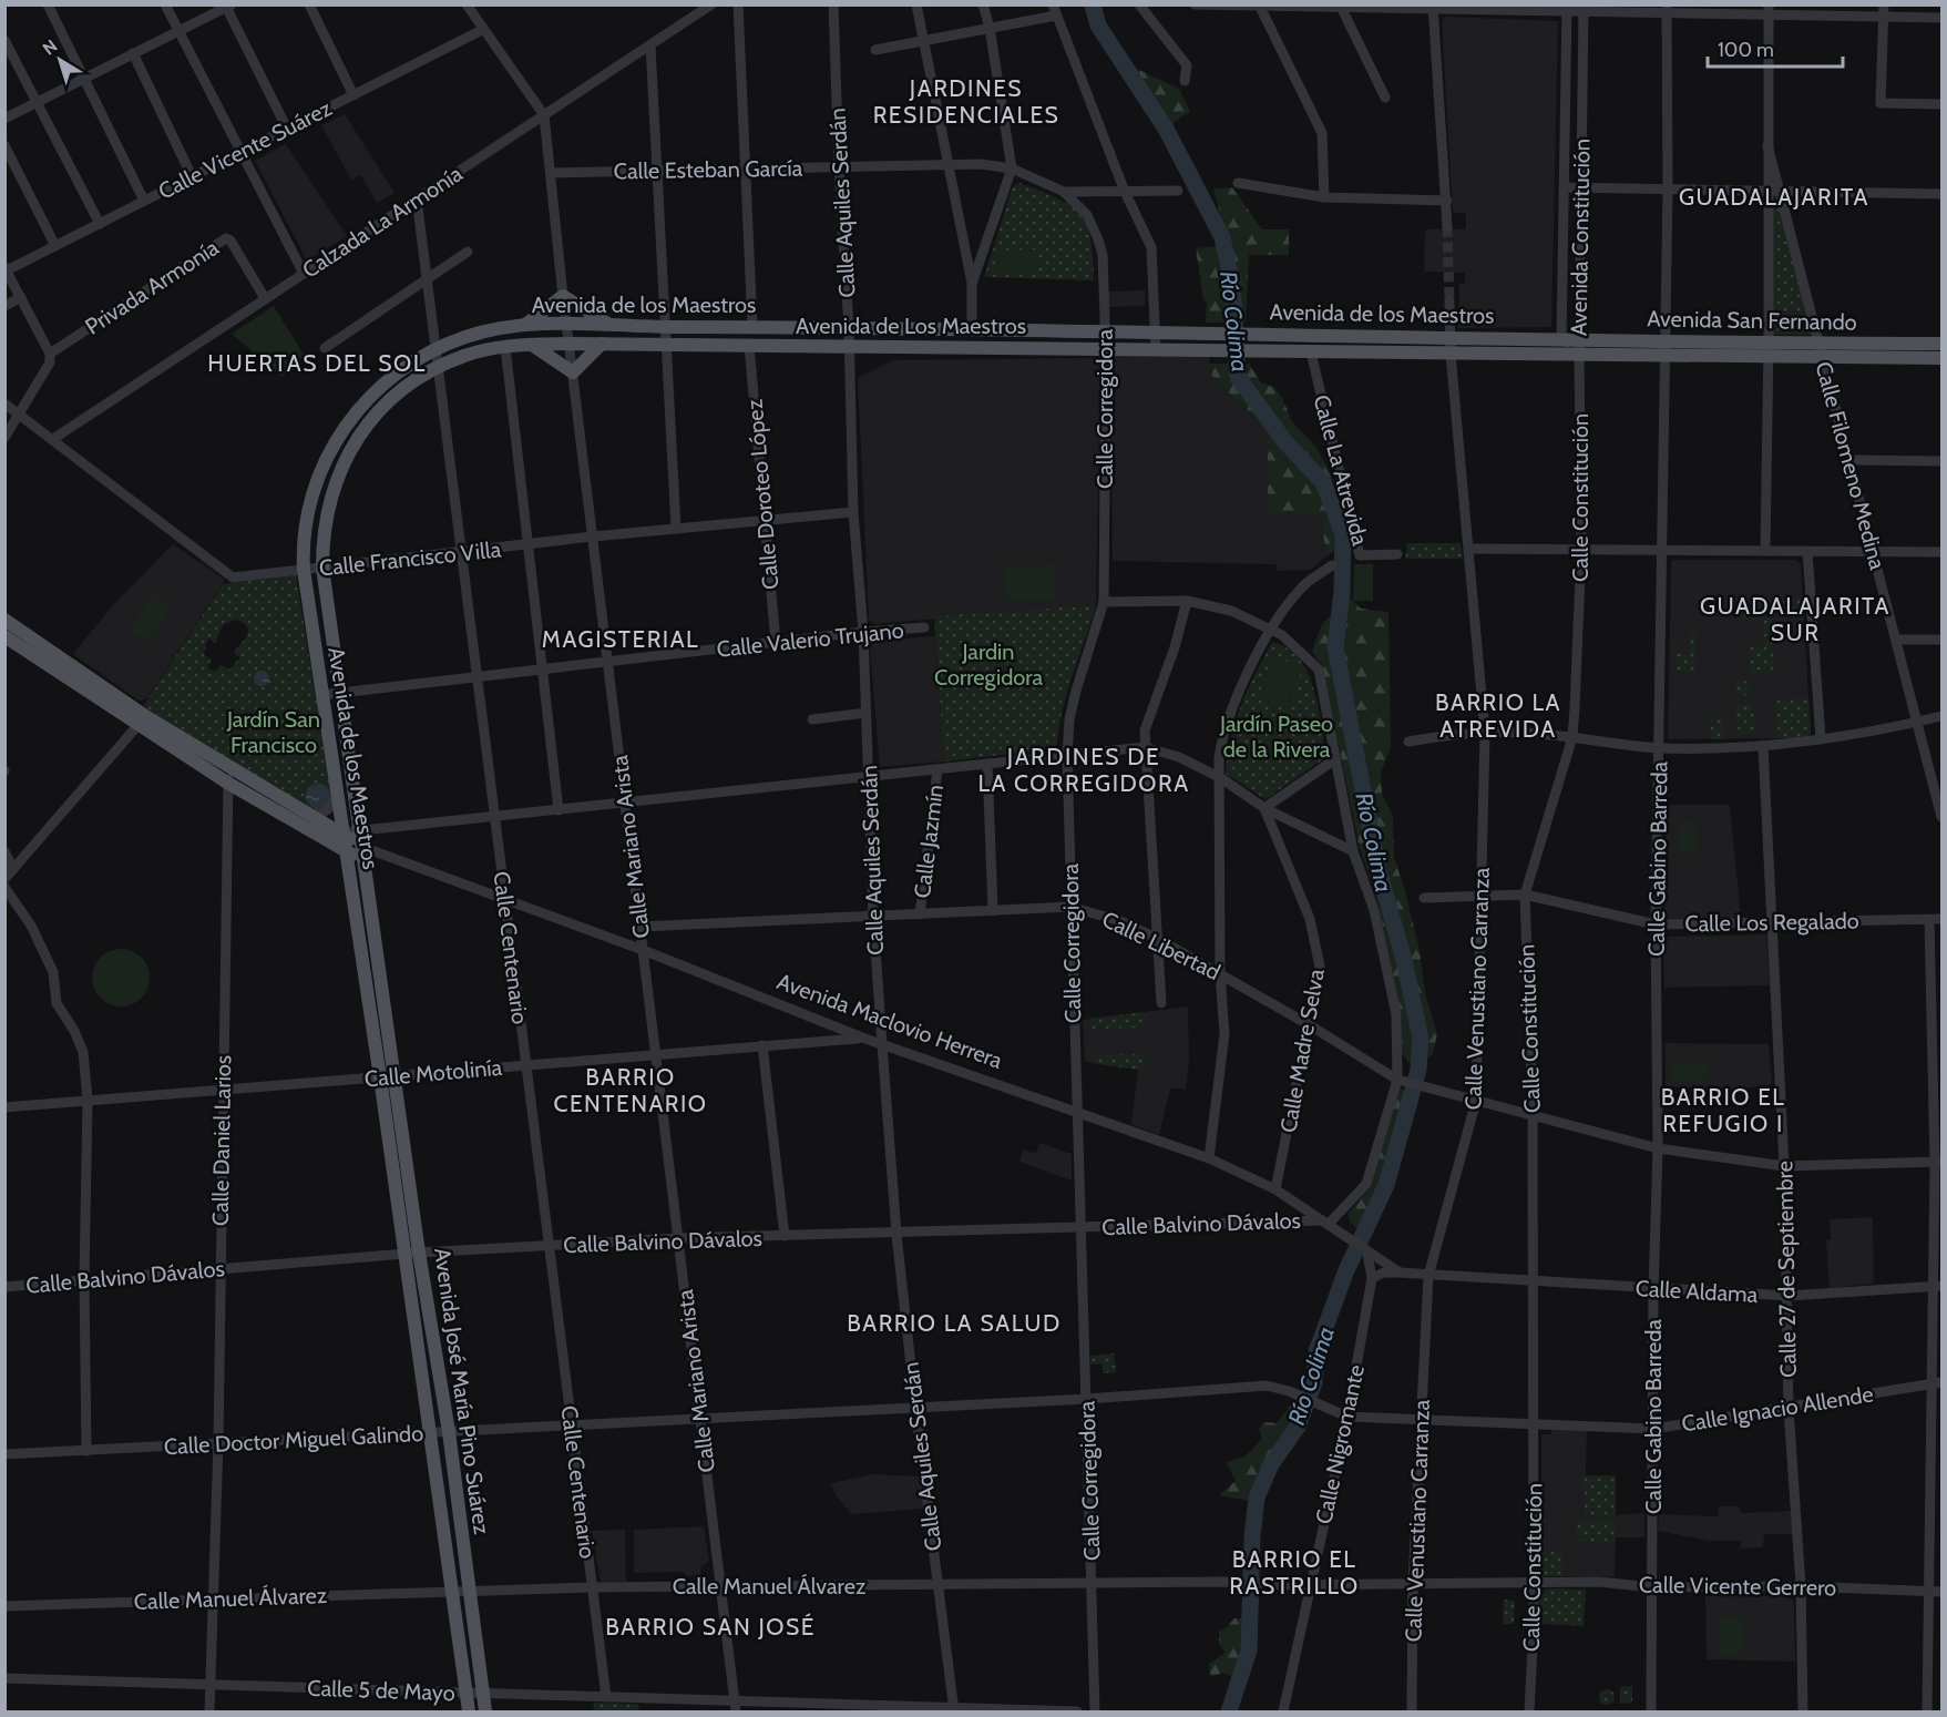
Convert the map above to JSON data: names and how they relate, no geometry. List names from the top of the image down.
{
  "streets": {
    "main road": [
      "Avenida de los Maestros",
      "Avenida San Fernando",
      "Avenida de Los Maestros",
      "Avenida José María Pino Suárez"
    ],
    "street": [
      "Calle Vicente Suárez",
      "Calle Esteban García",
      "Calle Aquiles Serdán",
      "Calzada La Armonía",
      "Avenida Constitución",
      "Privada Armonía",
      "Calle Corregidora",
      "Calle Filomeno Medina",
      "Calle La Atrevida",
      "Calle Doroteo López",
      "Calle Constitución",
      "Calle Francisco Villa",
      "Calle Valerio Trujano",
      "Calle Jazmín",
      "Calle Mariano Arista",
      "Calle Gabino Barreda",
      "Calle Los Regalado",
      "Calle Libertad",
      "Calle Centenario",
      "Calle Venustiano Carranza",
      "Avenida Maclovio Herrera",
      "Calle Madre Selva",
      "Calle Motolinía",
      "Calle Daniel Larios",
      "Calle Balvino Dávalos",
      "Calle 27 de Septiembre",
      "Calle Aldama",
      "Calle Ignacio Allende",
      "Calle Doctor Miguel Galindo",
      "Calle Nigromante",
      "Calle Manuel Álvarez",
      "Calle Vicente Gerrero",
      "Calle 5 de Mayo"
    ]
  },
  "crossings": [
    ["Calle Vicente Suárez", "Calle Mariano Arista"],
    ["Calle Esteban García", "Calle Aquiles Serdán"],
    ["Calle Esteban García", "Calle Corregidora"],
    ["Calle Esteban García", "Calle Mariano Arista"],
    ["Calle Aquiles Serdán", "Avenida de los Maestros"],
    ["Calle Aquiles Serdán", "Avenida de Los Maestros"],
    ["Calle Aquiles Serdán", "Calle Francisco Villa"],
    ["Calle Aquiles Serdán", "Calle Valerio Trujano"],
    ["Calle Aquiles Serdán", "Calle Libertad"],
    ["Calle Aquiles Serdán", "Avenida Maclovio Herrera"],
    ["Calle Aquiles Serdán", "Calle Balvino Dávalos"],
    ["Calle Aquiles Serdán", "Calle Doctor Miguel Galindo"],
    ["Calle Aquiles Serdán", "Calle Manuel Álvarez"],
    ["Calle Aquiles Serdán", "Calle 5 de Mayo"],
    ["Calzada La Armonía", "Privada Armonía"],
    ["Calzada La Armonía", "Calle Francisco Villa"],
    ["Calzada La Armonía", "Calle Mariano Arista"],
    ["Calzada La Armonía", "Calle Centenario"],
    ["Avenida Constitución", "Avenida de los Maestros"],
    ["Avenida Constitución", "Avenida San Fernando"],
    ["Avenida Constitución", "Calle Constitución"],
    ["Avenida de los Maestros", "Avenida San Fernando"],
    ["Avenida de los Maestros", "Avenida de Los Maestros"],
    ["Avenida de los Maestros", "Calle Corregidora"],
    ["Avenida de los Maestros", "Calle La Atrevida"],
    ["Avenida de los Maestros", "Calle Constitución"],
    ["Avenida de los Maestros", "Calle Francisco Villa"],
    ["Avenida de los Maestros", "Calle Valerio Trujano"],
    ["Avenida de los Maestros", "Calle Mariano Arista"],
    ["Avenida de los Maestros", "Calle Centenario"],
    ["Avenida de los Maestros", "Calle Venustiano Carranza"],
    ["Avenida de los Maestros", "Avenida Maclovio Herrera"],
    ["Avenida de los Maestros", "Calle Motolinía"],
    ["Avenida de los Maestros", "Avenida José María Pino Suárez"],
    ["Avenida San Fernando", "Calle Filomeno Medina"],
    ["Avenida San Fernando", "Calle Constitución"],
    ["Avenida San Fernando", "Calle Gabino Barreda"],
    ["Avenida de Los Maestros", "Calle Corregidora"],
    ["Avenida de Los Maestros", "Calle Doroteo López"],
    ["Avenida de Los Maestros", "Calle Francisco Villa"],
    ["Avenida de Los Maestros", "Calle Valerio Trujano"],
    ["Avenida de Los Maestros", "Calle Mariano Arista"],
    ["Avenida de Los Maestros", "Calle Centenario"],
    ["Calle Corregidora", "Calle Libertad"],
    ["Calle Corregidora", "Avenida Maclovio Herrera"],
    ["Calle Corregidora", "Calle Balvino Dávalos"],
    ["Calle Corregidora", "Calle Doctor Miguel Galindo"],
    ["Calle Corregidora", "Calle Manuel Álvarez"],
    ["Calle Doroteo López", "Calle Francisco Villa"],
    ["Calle Doroteo López", "Calle Valerio Trujano"],
    ["Calle Constitución", "Calle Los Regalado"],
    ["Calle Constitución", "Calle Libertad"],
    ["Calle Constitución", "Calle Aldama"],
    ["Calle Constitución", "Calle Ignacio Allende"],
    ["Calle Constitución", "Calle Doctor Miguel Galindo"],
    ["Calle Constitución", "Calle Manuel Álvarez"],
    ["Calle Constitución", "Calle Vicente Gerrero"],
    ["Calle Francisco Villa", "Calle Mariano Arista"],
    ["Calle Francisco Villa", "Calle Centenario"],
    ["Calle Valerio Trujano", "Calle Mariano Arista"],
    ["Calle Valerio Trujano", "Calle Centenario"],
    ["Calle Jazmín", "Calle Libertad"],
    ["Calle Mariano Arista", "Calle Libertad"],
    ["Calle Mariano Arista", "Avenida Maclovio Herrera"],
    ["Calle Mariano Arista", "Calle Motolinía"],
    ["Calle Mariano Arista", "Calle Balvino Dávalos"],
    ["Calle Mariano Arista", "Calle Doctor Miguel Galindo"],
    ["Calle Mariano Arista", "Calle Manuel Álvarez"],
    ["Calle Mariano Arista", "Calle 5 de Mayo"],
    ["Calle Gabino Barreda", "Calle Los Regalado"],
    ["Calle Gabino Barreda", "Calle Libertad"],
    ["Calle Gabino Barreda", "Calle Aldama"],
    ["Calle Gabino Barreda", "Calle Ignacio Allende"],
    ["Calle Gabino Barreda", "Calle Vicente Gerrero"],
    ["Calle Los Regalado", "Calle Venustiano Carranza"],
    ["Calle Los Regalado", "Calle 27 de Septiembre"],
    ["Calle Libertad", "Calle Venustiano Carranza"],
    ["Calle Libertad", "Calle Madre Selva"],
    ["Calle Libertad", "Calle 27 de Septiembre"],
    ["Calle Centenario", "Avenida Maclovio Herrera"],
    ["Calle Centenario", "Calle Motolinía"],
    ["Calle Centenario", "Calle Balvino Dávalos"],
    ["Calle Centenario", "Calle Doctor Miguel Galindo"],
    ["Calle Centenario", "Calle Manuel Álvarez"],
    ["Calle Centenario", "Calle 5 de Mayo"],
    ["Calle Venustiano Carranza", "Calle Aldama"],
    ["Calle Venustiano Carranza", "Calle Doctor Miguel Galindo"],
    ["Calle Venustiano Carranza", "Calle Manuel Álvarez"],
    ["Avenida Maclovio Herrera", "Calle Madre Selva"],
    ["Avenida Maclovio Herrera", "Calle Motolinía"],
    ["Avenida Maclovio Herrera", "Calle Balvino Dávalos"],
    ["Avenida Maclovio Herrera", "Calle Aldama"],
    ["Avenida Maclovio Herrera", "Calle Nigromante"],
    ["Calle Motolinía", "Calle Daniel Larios"],
    ["Calle Motolinía", "Avenida José María Pino Suárez"],
    ["Calle Daniel Larios", "Calle Balvino Dávalos"],
    ["Calle Daniel Larios", "Calle Doctor Miguel Galindo"],
    ["Calle Daniel Larios", "Calle Manuel Álvarez"],
    ["Calle Daniel Larios", "Calle 5 de Mayo"],
    ["Calle Balvino Dávalos", "Avenida José María Pino Suárez"],
    ["Calle 27 de Septiembre", "Calle Aldama"],
    ["Calle 27 de Septiembre", "Calle Ignacio Allende"],
    ["Calle 27 de Septiembre", "Calle Vicente Gerrero"],
    ["Avenida José María Pino Suárez", "Calle Doctor Miguel Galindo"],
    ["Avenida José María Pino Suárez", "Calle Manuel Álvarez"],
    ["Avenida José María Pino Suárez", "Calle 5 de Mayo"],
    ["Calle Ignacio Allende", "Calle Doctor Miguel Galindo"],
    ["Calle Doctor Miguel Galindo", "Calle Nigromante"],
    ["Calle Nigromante", "Calle Manuel Álvarez"],
    ["Calle Manuel Álvarez", "Calle Vicente Gerrero"]
  ],
  "districts": [
    "JARDINES RESIDENCIALES",
    "GUADALAJARITA",
    "HUERTAS DEL SOL",
    "GUADALAJARITA SUR",
    "MAGISTERIAL",
    "BARRIO LA ATREVIDA",
    "JARDINES DE LA CORREGIDORA",
    "BARRIO CENTENARIO",
    "BARRIO EL REFUGIO I",
    "BARRIO LA SALUD",
    "BARRIO EL RASTRILLO",
    "BARRIO SAN JOSÉ"
  ],
  "water": ["Río Colima"],
  "parks": ["Jardin Corregidora", "Jardín San Francisco", "Jardín Paseo de la Rivera"],
  "scale_bar": "100 m",
  "north": "top left"
}
